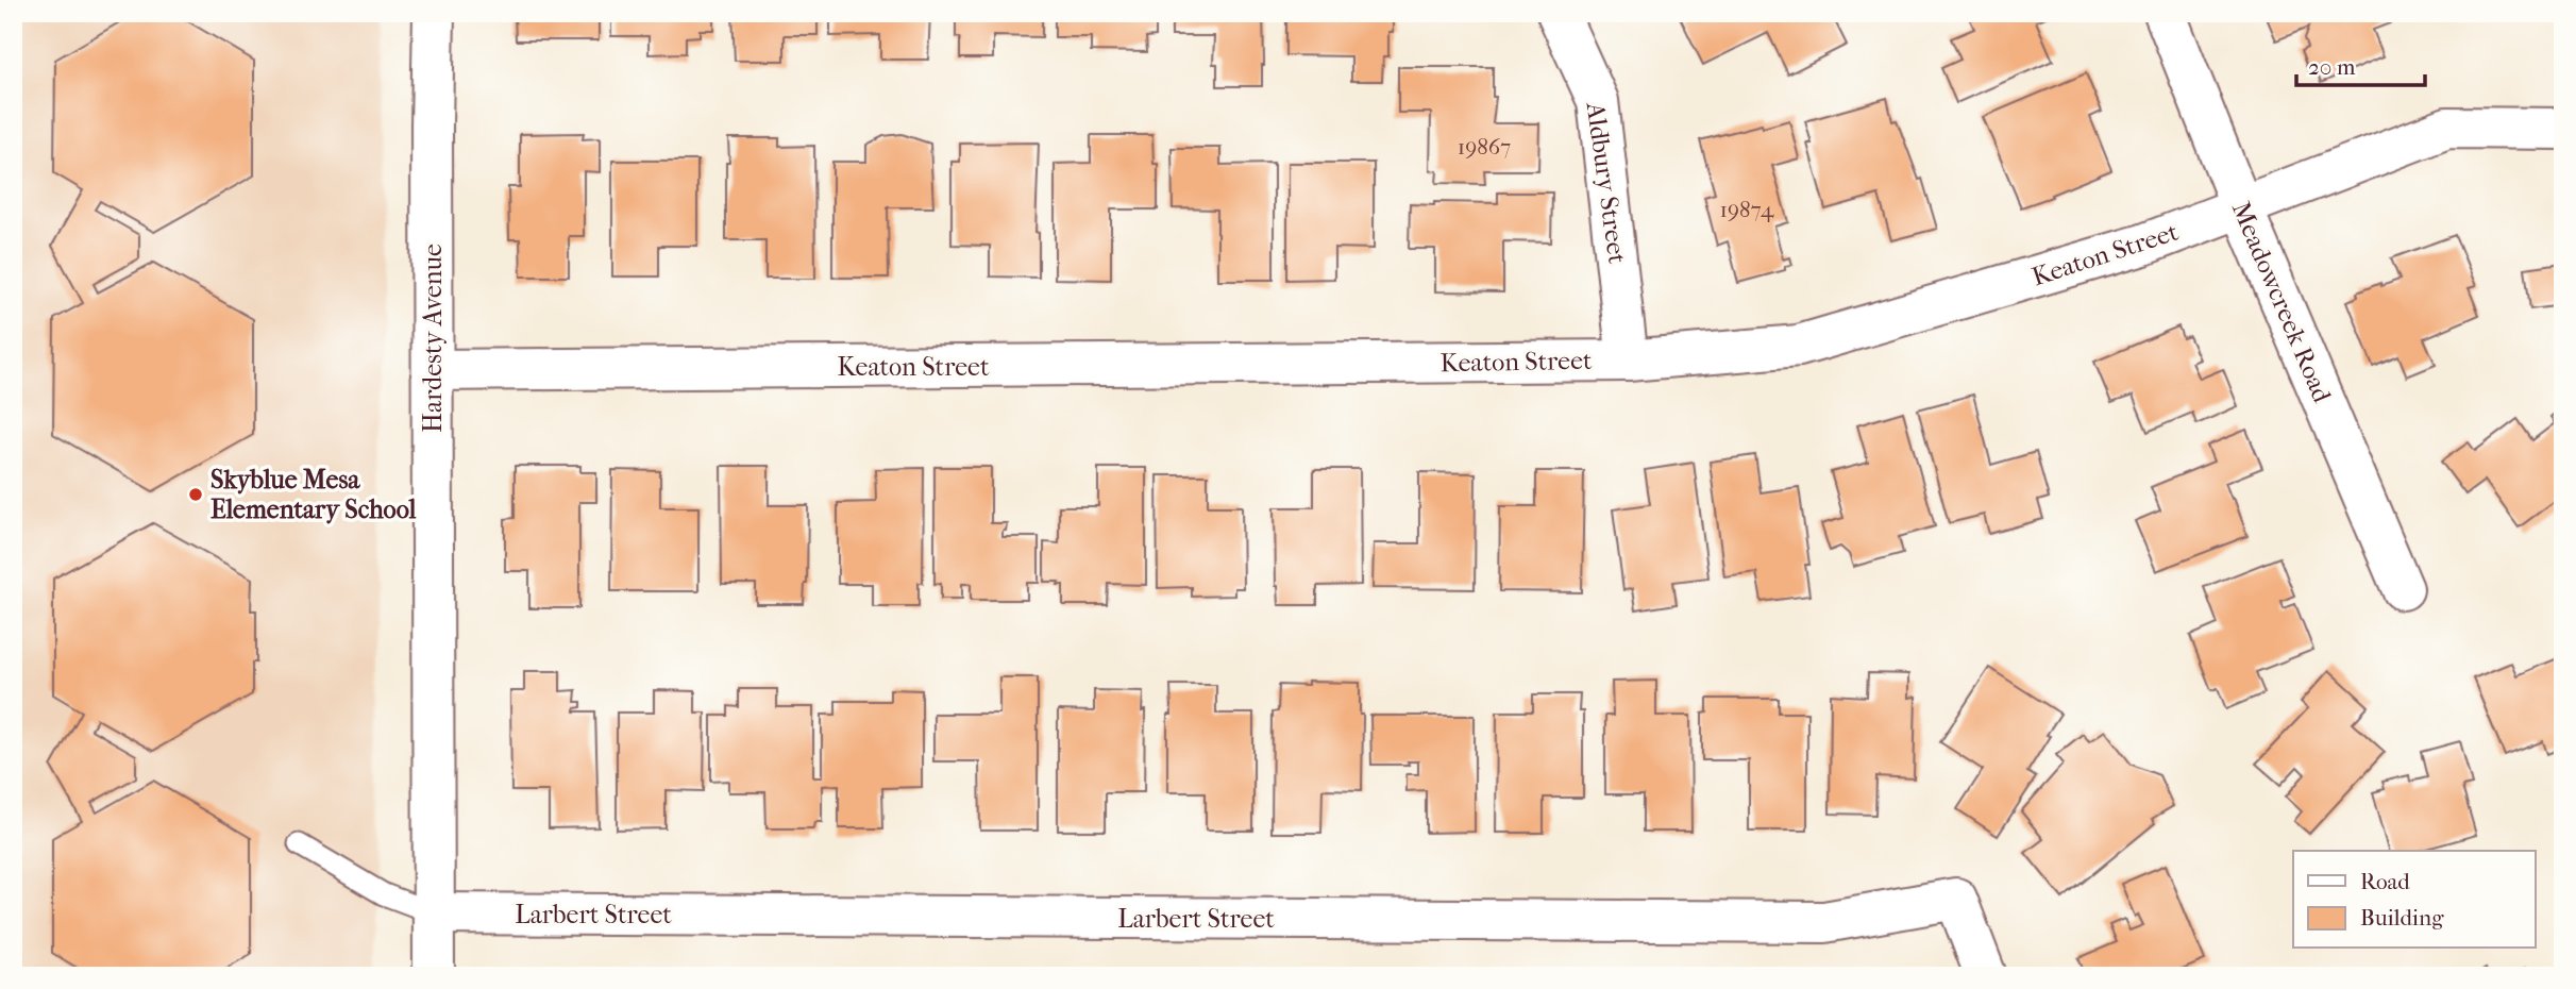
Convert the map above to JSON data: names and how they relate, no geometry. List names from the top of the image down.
{
  "streets": {
    "street": [
      "Aldbury Street",
      "Keaton Street",
      "Meadowcreek Road",
      "Hardesty Avenue",
      "Larbert Street"
    ]
  },
  "crossings": [
    ["Aldbury Street", "Keaton Street"],
    ["Keaton Street", "Meadowcreek Road"],
    ["Keaton Street", "Hardesty Avenue"],
    ["Hardesty Avenue", "Larbert Street"]
  ],
  "places": ["Skyblue Mesa Elementary School"],
  "house_numbers": ["19867", "19874"],
  "legend": ["Road", "Building"],
  "scale_bar": "20 m"
}
